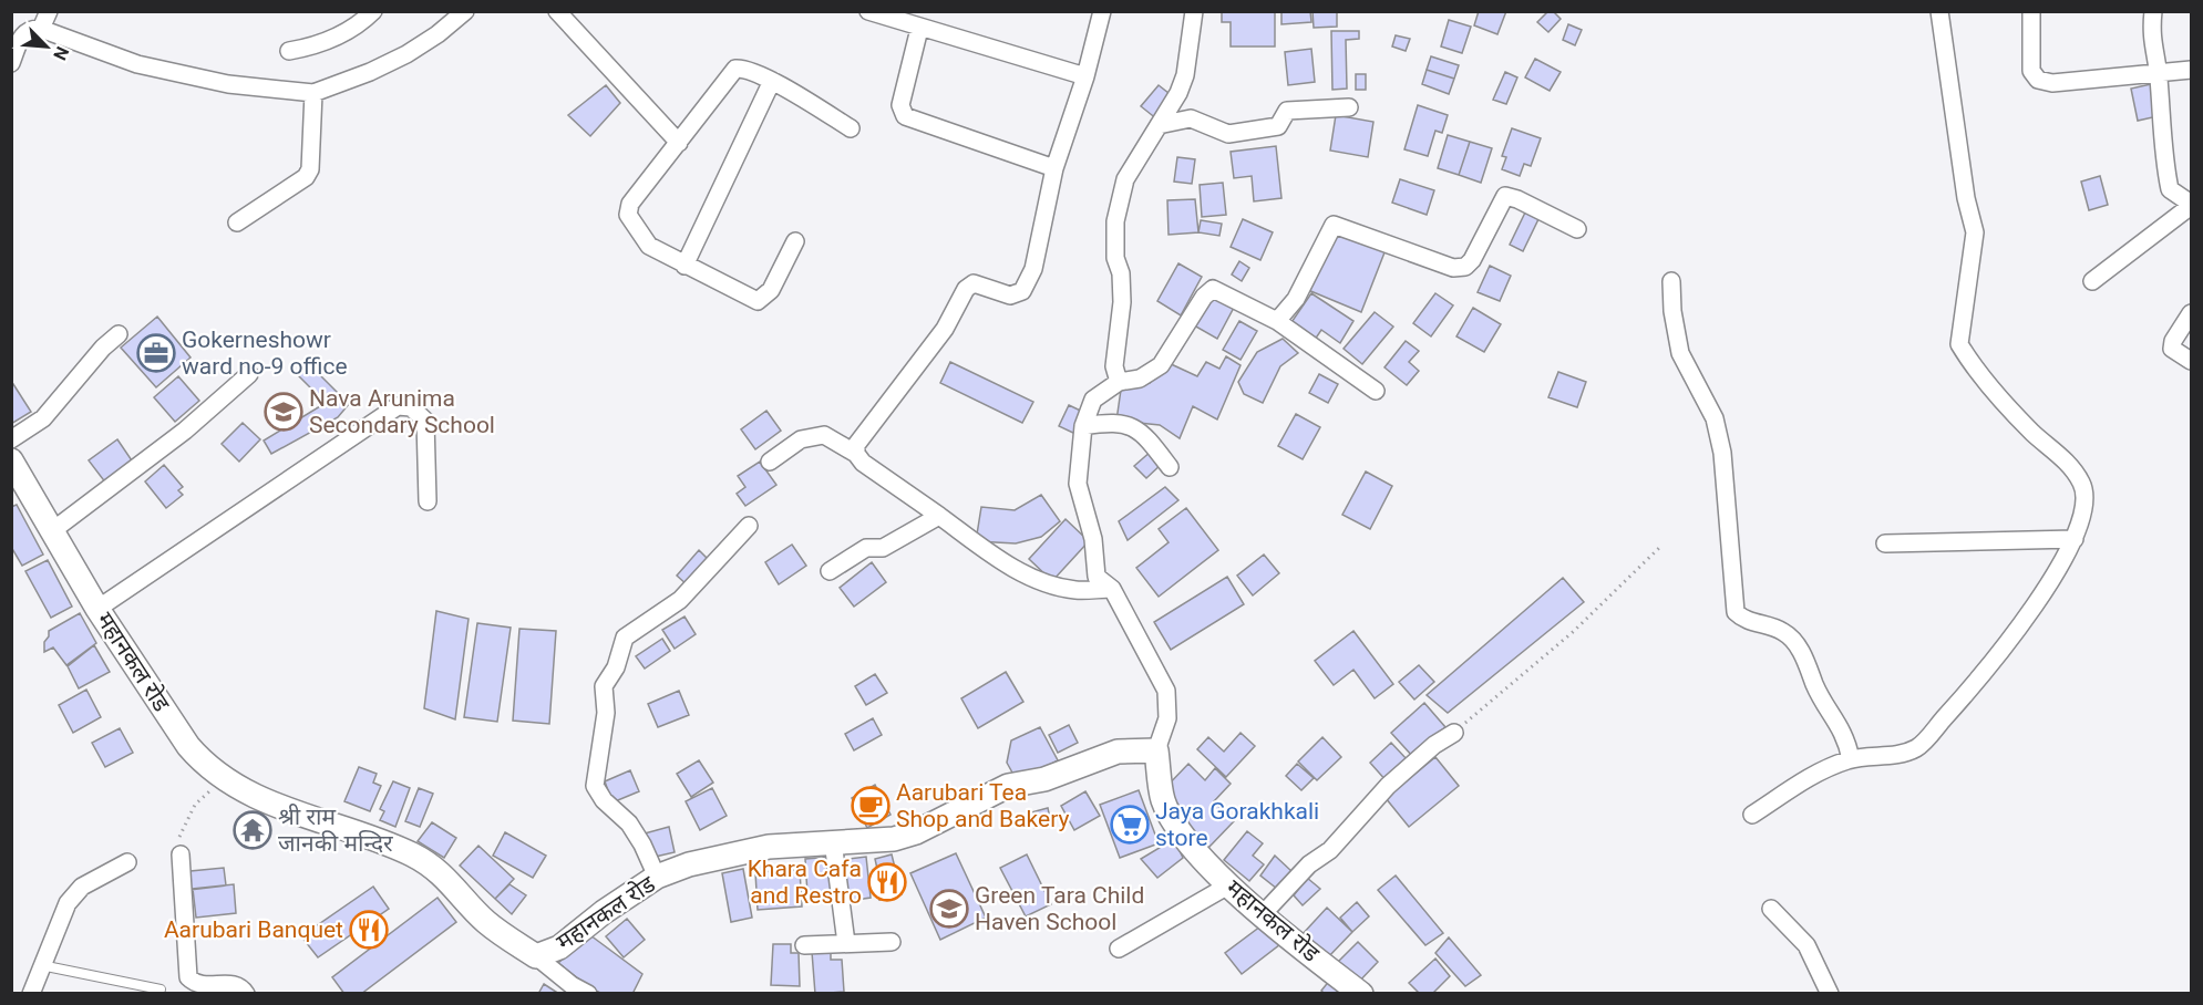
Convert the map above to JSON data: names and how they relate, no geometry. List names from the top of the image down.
{
  "streets": {
    "main road": ["महानकल रोड"]
  },
  "places": {
    "office": ["Gokerneshowr ward no-9 office"],
    "school or university": ["Nava Arunima Secondary School", "Green Tara Child Haven School"],
    "cafe": ["Aarubari Tea Shop and Bakery"],
    "supermarket": ["Jaya Gorakhkali store"],
    "temple": ["श्री राम जानकी मन्दिर"],
    "restaurant": ["Khara Cafa and Restro", "Aarubari Banquet"]
  },
  "north": "bottom right"
}
